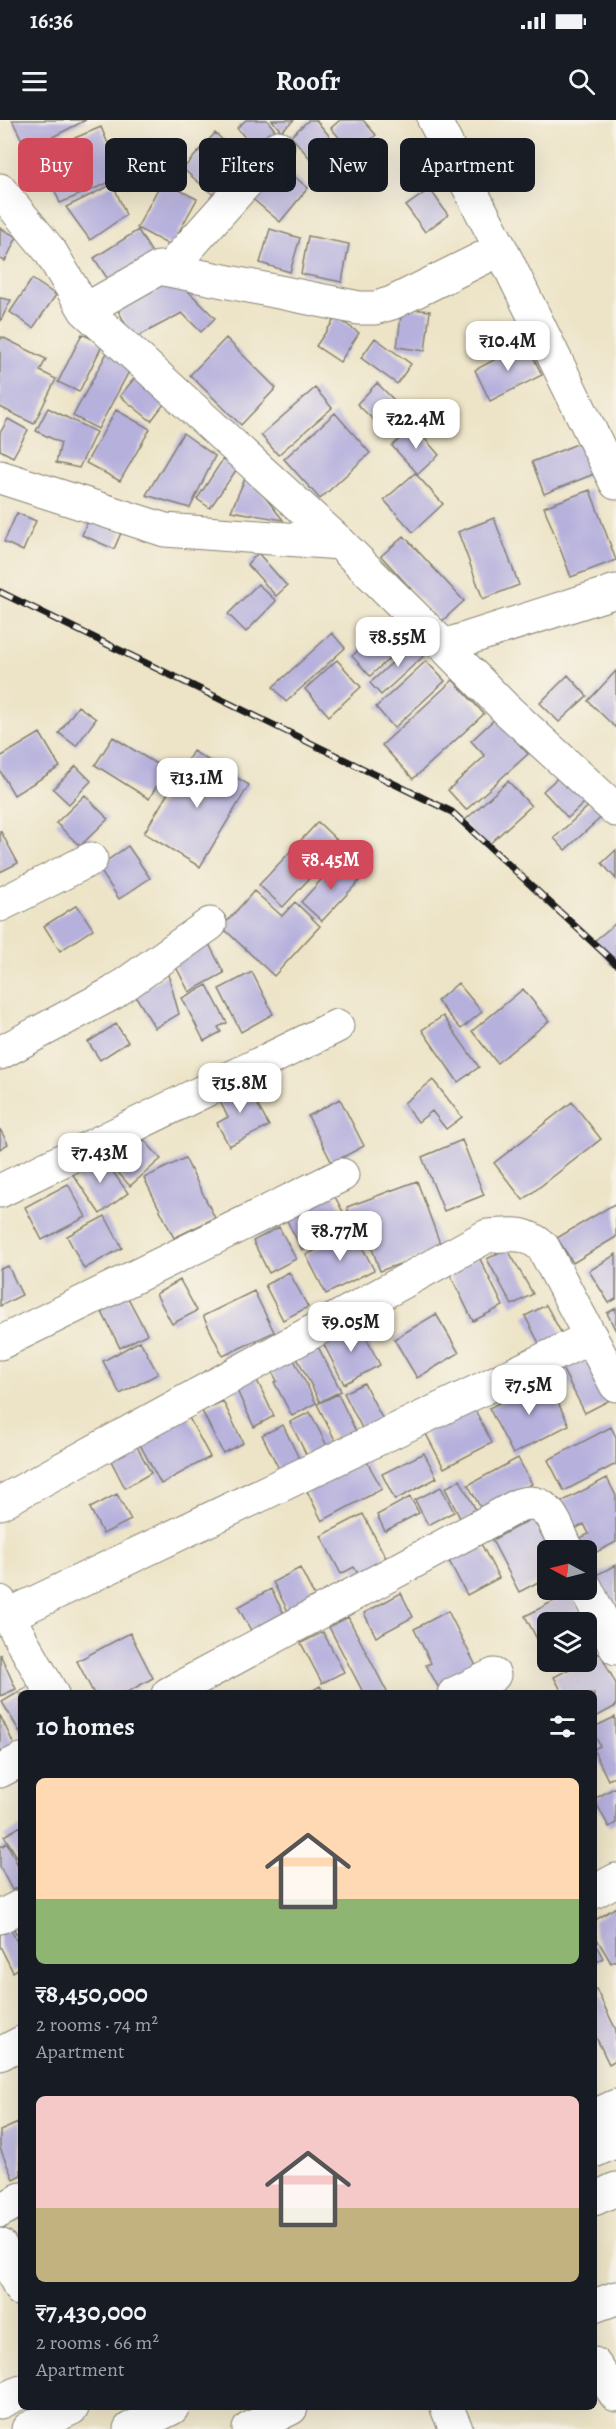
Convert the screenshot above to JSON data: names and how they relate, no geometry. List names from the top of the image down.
{
  "north": "left",
  "page": {
    "status": "16:36",
    "header": "Roofr",
    "chip": [
      "Buy",
      "Rent",
      "Filters",
      "New",
      "Apartment"
    ],
    "price": [
      "₹10.4M",
      "₹22.4M",
      "₹8.55M",
      "₹13.1M",
      "₹8.45M",
      "₹15.8M",
      "₹7.43M",
      "₹8.77M",
      "₹9.05M",
      "₹7.5M"
    ],
    "heading": "10 homes",
    "list": [
      {
        "name": "₹8,450,000",
        "note": "2 rooms · 74 m² · Apartment"
      },
      {
        "name": "₹7,430,000",
        "note": "2 rooms · 66 m² · Apartment"
      }
    ]
  }
}
